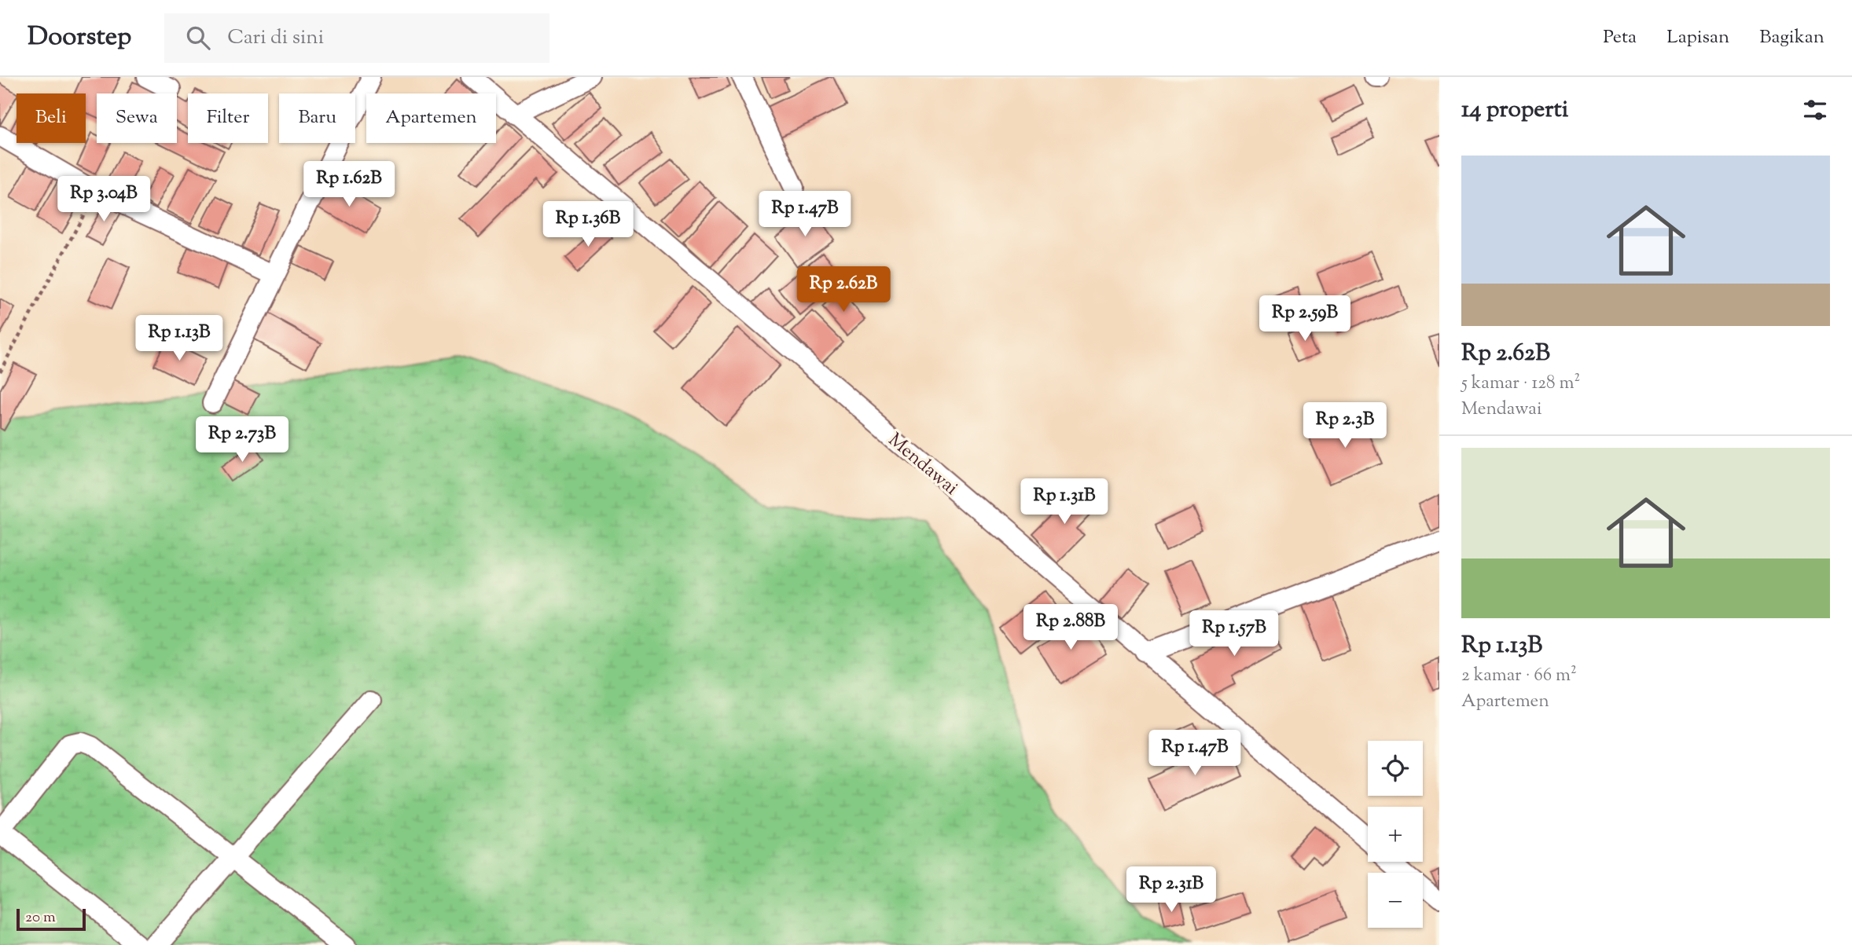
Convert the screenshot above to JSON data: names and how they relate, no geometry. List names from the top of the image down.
{
  "streets": {
    "street": ["Mendawai"]
  },
  "scale_bar": "20 m",
  "page": {
    "header": "Doorstep",
    "search": "Cari di sini",
    "nav": ["Peta", "Lapisan", "Bagikan"],
    "heading": "14 properti",
    "chip": [
      "Beli",
      "Sewa",
      "Filter",
      "Baru",
      "Apartemen"
    ],
    "list": [
      {
        "name": "Rp 2.62B",
        "note": "5 kamar · 128 m² · Mendawai"
      },
      {
        "name": "Rp 1.13B",
        "note": "2 kamar · 66 m² · Apartemen"
      }
    ],
    "price": [
      "Rp 1.62B",
      "Rp 3.04B",
      "Rp 1.47B",
      "Rp 1.36B",
      "Rp 2.62B",
      "Rp 2.59B",
      "Rp 1.13B",
      "Rp 2.3B",
      "Rp 2.73B",
      "Rp 1.31B",
      "Rp 2.88B",
      "Rp 1.57B",
      "Rp 1.47B",
      "Rp 2.31B"
    ],
    "map_buttons": ["+", "−"],
    "scale": "20 m"
  }
}
